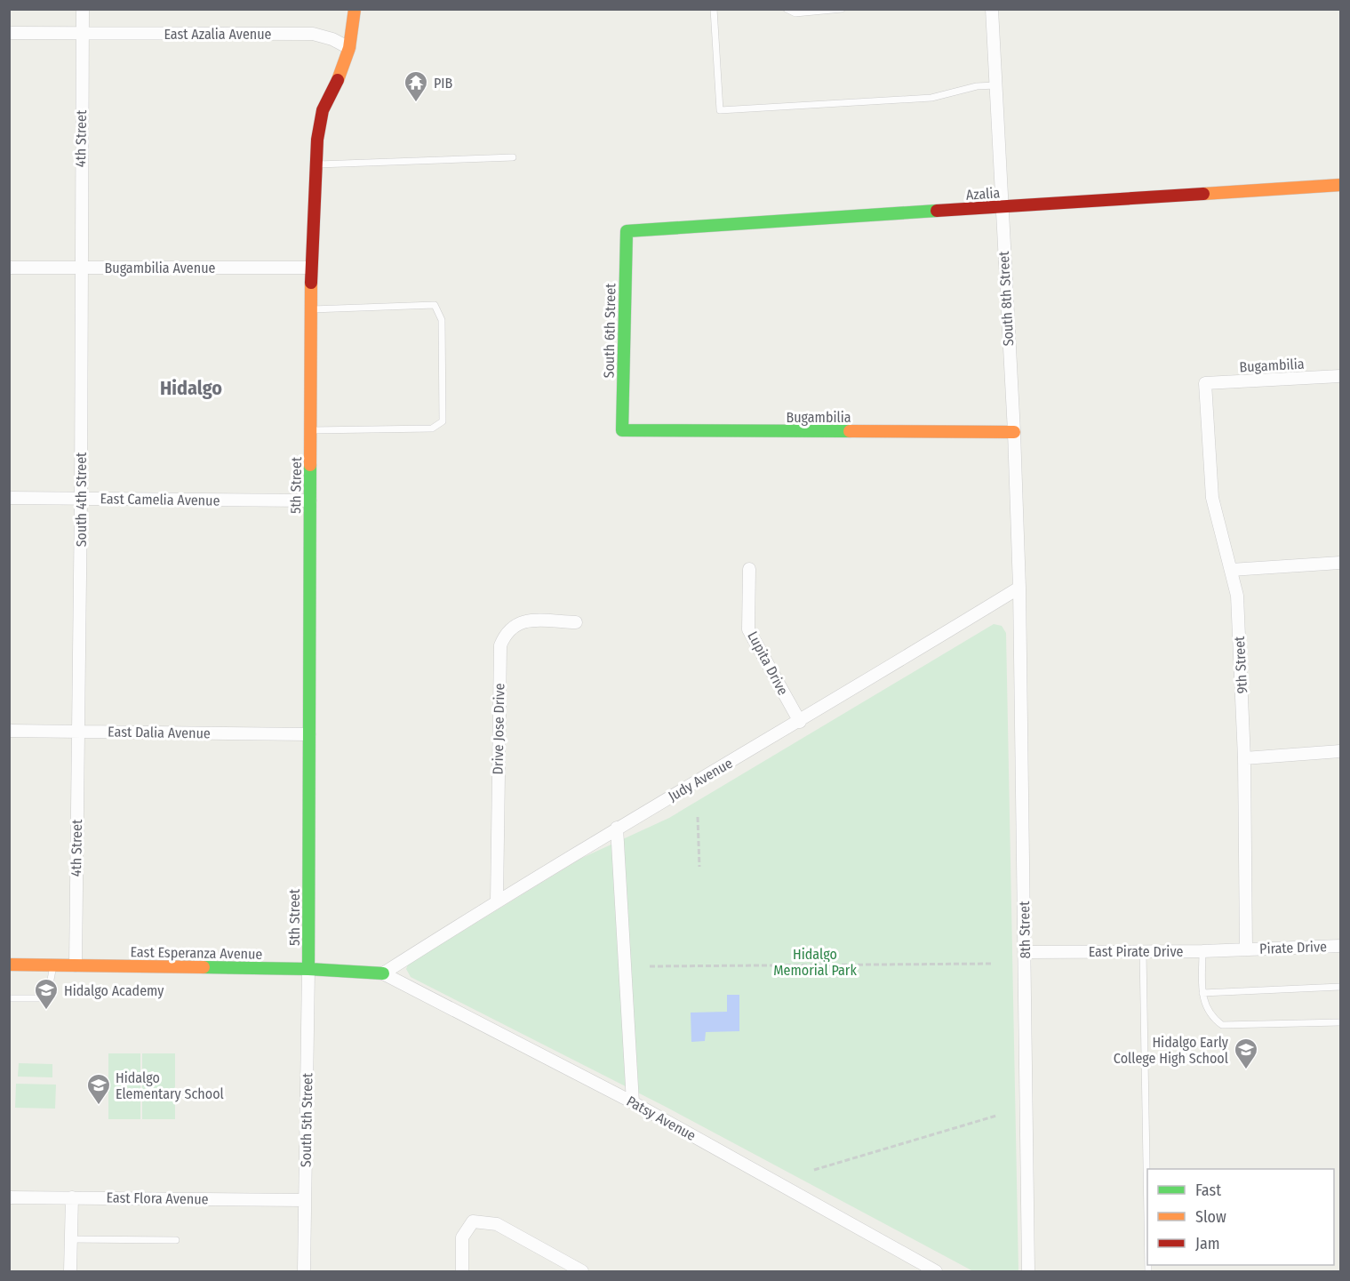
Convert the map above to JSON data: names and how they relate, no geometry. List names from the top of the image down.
{
  "streets": {
    "street": [
      "East Azalia Avenue",
      "4th Street",
      "Azalia",
      "Bugambilia Avenue",
      "South 8th Street",
      "South 6th Street",
      "Bugambilia",
      "5th Street",
      "South 4th Street",
      "East Camelia Avenue",
      "Lupita Drive",
      "9th Street",
      "Drive Jose Drive",
      "East Dalia Avenue",
      "Judy Avenue",
      "8th Street",
      "Pirate Drive",
      "East Pirate Drive",
      "East Esperanza Avenue",
      "Patsy Avenue",
      "South 5th Street",
      "East Flora Avenue"
    ]
  },
  "crossings": [
    ["East Azalia Avenue", "4th Street"],
    ["East Azalia Avenue", "5th Street"],
    ["4th Street", "Bugambilia Avenue"],
    ["4th Street", "South 4th Street"],
    ["4th Street", "East Dalia Avenue"],
    ["4th Street", "East Esperanza Avenue"],
    ["Azalia", "South 8th Street"],
    ["Azalia", "South 6th Street"],
    ["Bugambilia Avenue", "5th Street"],
    ["Bugambilia Avenue", "South 4th Street"],
    ["South 8th Street", "Bugambilia"],
    ["South 8th Street", "Judy Avenue"],
    ["South 8th Street", "8th Street"],
    ["South 6th Street", "Bugambilia"],
    ["Bugambilia", "9th Street"],
    ["5th Street", "East Camelia Avenue"],
    ["5th Street", "East Dalia Avenue"],
    ["5th Street", "East Esperanza Avenue"],
    ["5th Street", "South 5th Street"],
    ["South 4th Street", "East Camelia Avenue"],
    ["South 4th Street", "East Dalia Avenue"],
    ["Lupita Drive", "Judy Avenue"],
    ["9th Street", "Pirate Drive"],
    ["9th Street", "East Pirate Drive"],
    ["Drive Jose Drive", "Judy Avenue"],
    ["Judy Avenue", "8th Street"],
    ["Judy Avenue", "East Esperanza Avenue"],
    ["Judy Avenue", "Patsy Avenue"],
    ["8th Street", "East Pirate Drive"],
    ["Pirate Drive", "East Pirate Drive"],
    ["East Esperanza Avenue", "Patsy Avenue"],
    ["East Esperanza Avenue", "South 5th Street"],
    ["South 5th Street", "East Flora Avenue"]
  ],
  "districts": ["Hidalgo"],
  "parks": ["Hidalgo Memorial Park"],
  "places": {
    "temple": ["PIB"],
    "school or university": ["Hidalgo Academy", "Hidalgo Early College High School", "Hidalgo Elementary School"]
  },
  "legend": ["Fast", "Slow", "Jam"]
}
